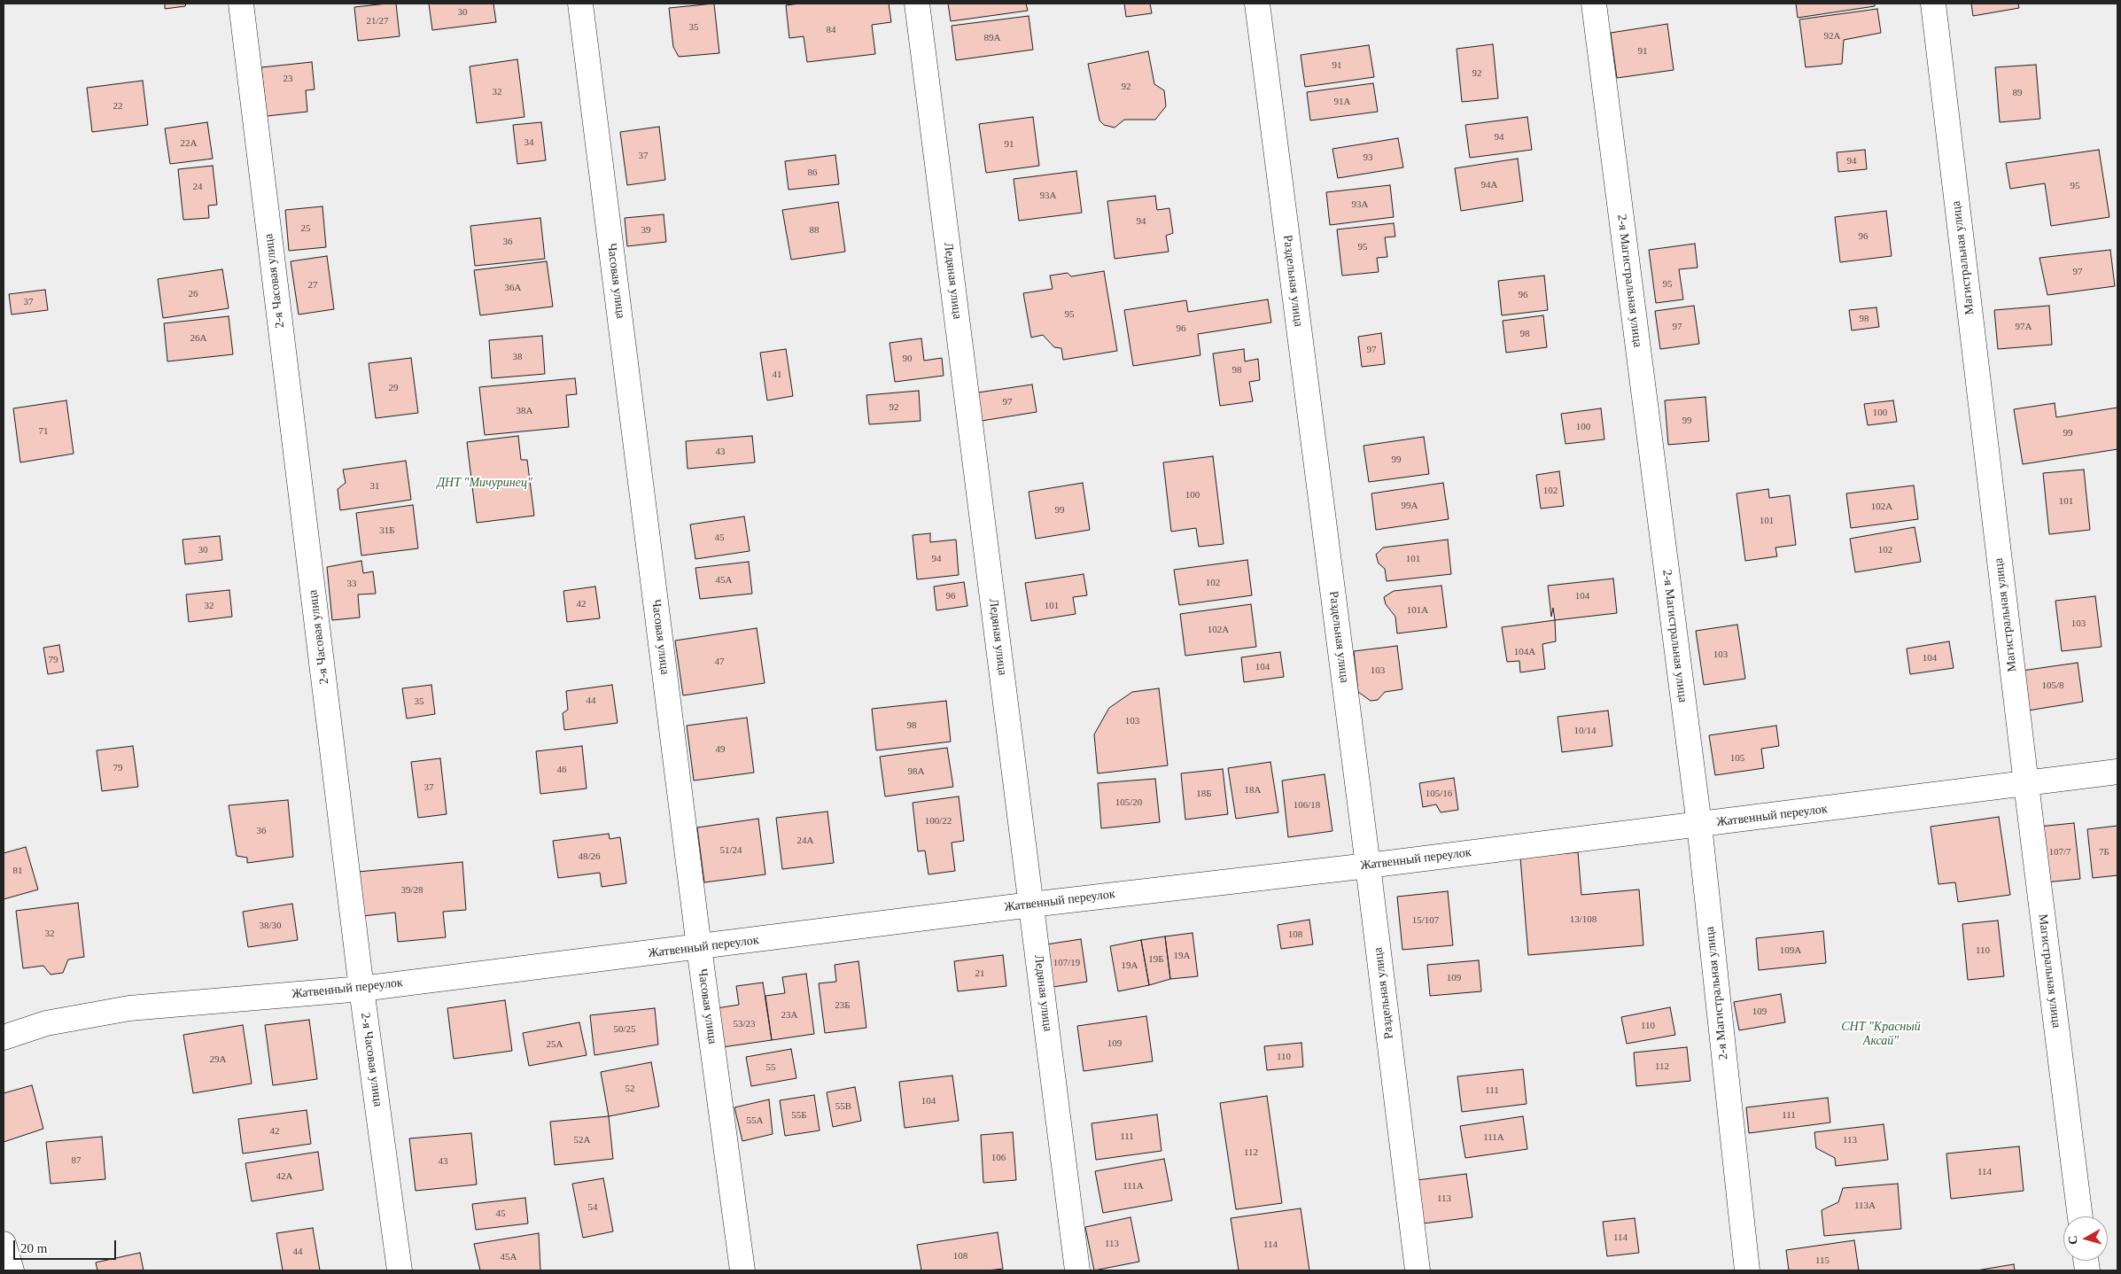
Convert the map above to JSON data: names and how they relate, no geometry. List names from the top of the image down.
{
  "streets": {
    "lane": [
      "Магистральная улица",
      "2-я Часовая улица",
      "Часовая улица",
      "Ледяная улица",
      "Раздельная улица",
      "2-я Магистральная улица",
      "Жатвенный переулок"
    ]
  },
  "crossings": [
    ["Магистральная улица", "Жатвенный переулок"],
    ["2-я Часовая улица", "Жатвенный переулок"],
    ["Часовая улица", "Жатвенный переулок"],
    ["Ледяная улица", "Жатвенный переулок"],
    ["Раздельная улица", "Жатвенный переулок"],
    ["2-я Магистральная улица", "Жатвенный переулок"]
  ],
  "parks": ["ДНТ \"Мичуринец\"", "СНТ \"Красный Аксай\""],
  "house_numbers": [
    "30",
    "21/27",
    "35",
    "84",
    "92А",
    "89А",
    "91",
    "91",
    "92",
    "23",
    "92",
    "32",
    "89",
    "91А",
    "22",
    "94",
    "34",
    "22А",
    "91",
    "37",
    "93",
    "94",
    "86",
    "94А",
    "95",
    "24",
    "93А",
    "93А",
    "94",
    "25",
    "39",
    "88",
    "96",
    "36",
    "95",
    "97",
    "95",
    "27",
    "36А",
    "26",
    "96",
    "37",
    "95",
    "98",
    "97",
    "97А",
    "96",
    "98",
    "26А",
    "97",
    "38",
    "90",
    "98",
    "41",
    "29",
    "97",
    "92",
    "38А",
    "100",
    "99",
    "100",
    "71",
    "99",
    "43",
    "99",
    "31",
    "102",
    "100",
    "101",
    "99А",
    "102А",
    "99",
    "101",
    "31Б",
    "45",
    "30",
    "102",
    "94",
    "101",
    "45А",
    "102",
    "33",
    "96",
    "104",
    "42",
    "32",
    "101",
    "101А",
    "103",
    "102А",
    "104А",
    "103",
    "104",
    "79",
    "47",
    "104",
    "103",
    "105/8",
    "44",
    "35",
    "103",
    "98",
    "10/14",
    "49",
    "105",
    "79",
    "46",
    "98А",
    "37",
    "18А",
    "18Б",
    "105/16",
    "105/20",
    "106/18",
    "100/22",
    "36",
    "24А",
    "51/24",
    "107/7",
    "7Б",
    "48/26",
    "81",
    "39/28",
    "13/108",
    "15/107",
    "38/30",
    "32",
    "108",
    "109А",
    "110",
    "19А",
    "19Б",
    "107/19",
    "19А",
    "21",
    "109",
    "23Б",
    "109",
    "23А",
    "53/23",
    "110",
    "50/25",
    "109",
    "25А",
    "110",
    "29А",
    "112",
    "55",
    "52",
    "111",
    "104",
    "55В",
    "55Б",
    "111",
    "55А",
    "42",
    "111",
    "111А",
    "52А",
    "113",
    "112",
    "106",
    "87",
    "43",
    "114",
    "42А",
    "111А",
    "113",
    "113А",
    "54",
    "45",
    "114",
    "113",
    "114",
    "44",
    "108",
    "45А",
    "115"
  ],
  "scale_bar": "20 m",
  "north": "left"
}
